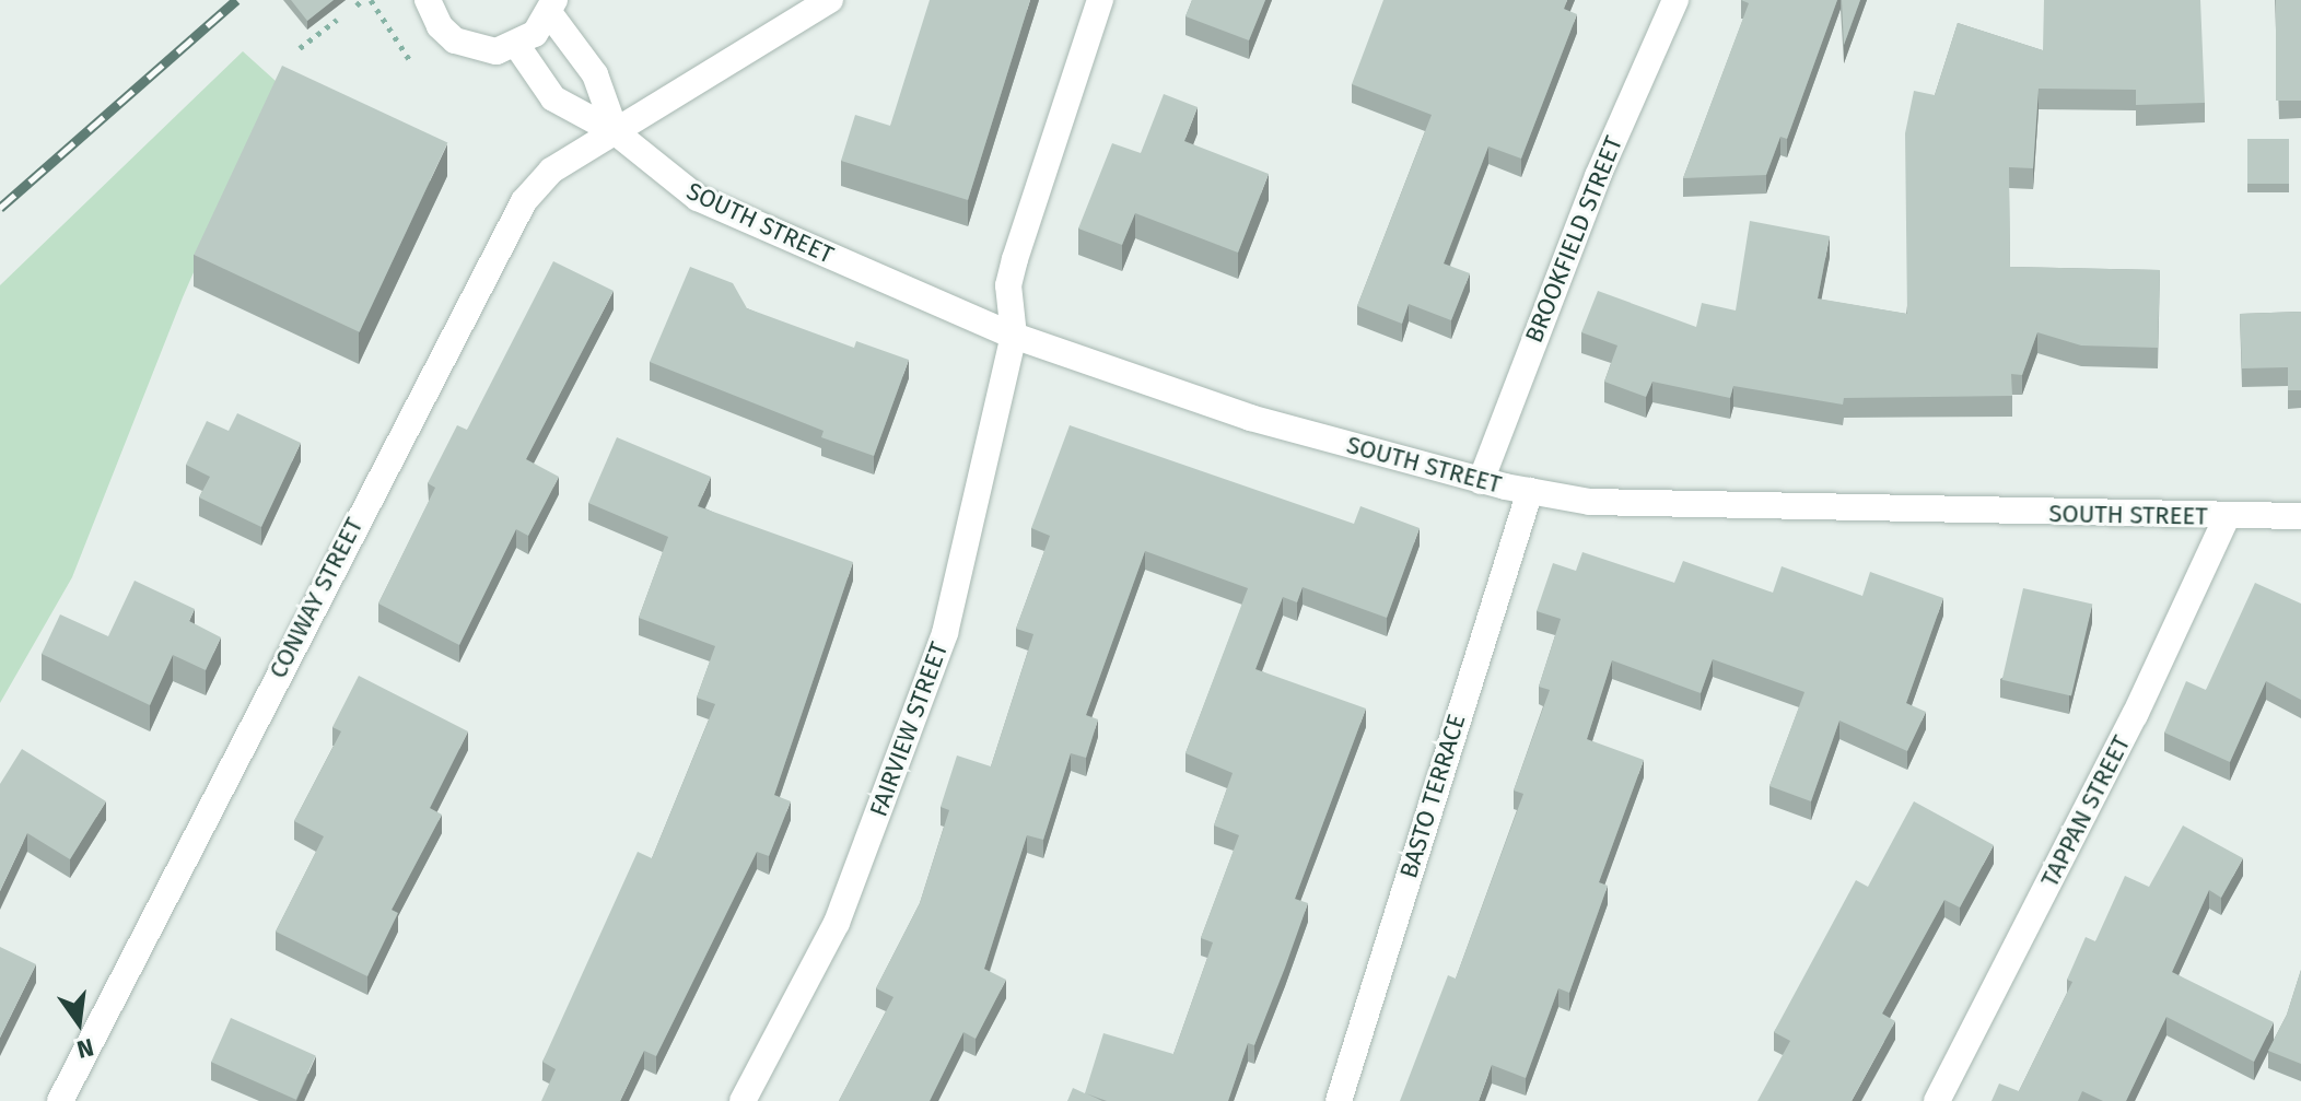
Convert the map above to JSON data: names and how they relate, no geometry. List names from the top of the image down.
{
  "streets": {
    "street": [
      "SOUTH STREET",
      "BROOKFIELD STREET",
      "CONWAY STREET",
      "FAIRVIEW STREET",
      "BASTO TERRACE",
      "TAPPAN STREET"
    ]
  },
  "crossings": [
    ["SOUTH STREET", "BROOKFIELD STREET"],
    ["SOUTH STREET", "CONWAY STREET"],
    ["SOUTH STREET", "FAIRVIEW STREET"],
    ["SOUTH STREET", "BASTO TERRACE"],
    ["SOUTH STREET", "TAPPAN STREET"]
  ],
  "north": "bottom"
}
